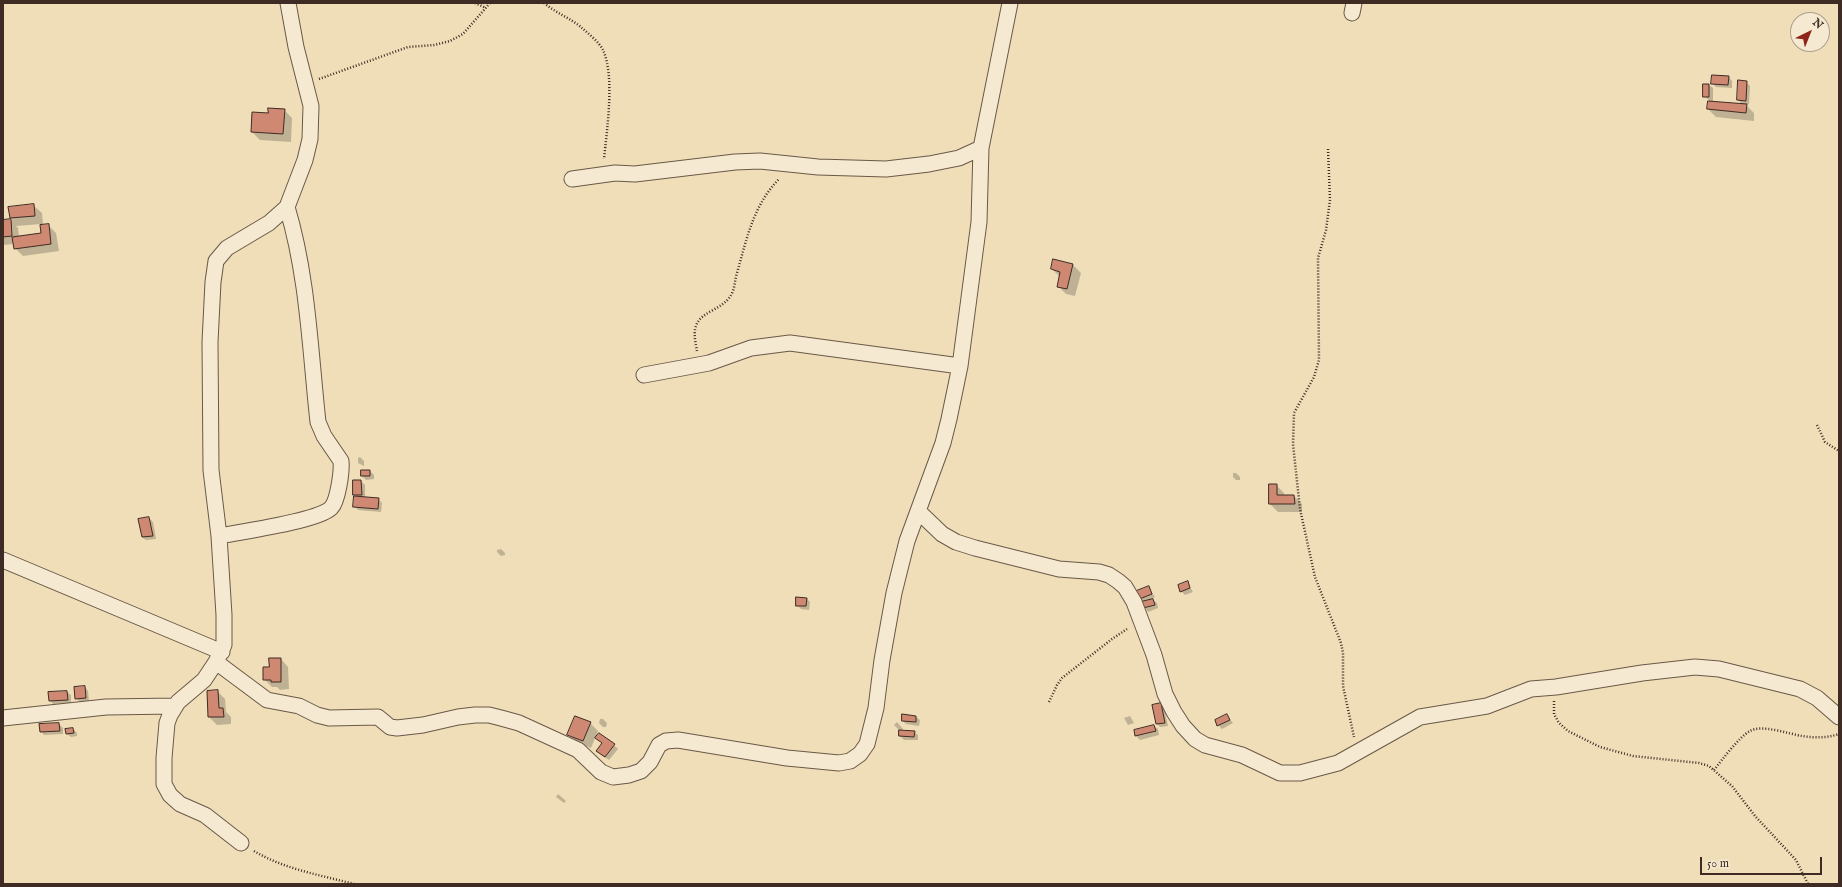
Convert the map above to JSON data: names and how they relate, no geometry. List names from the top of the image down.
{
  "scale_bar": "50 m",
  "north": "top right"
}
